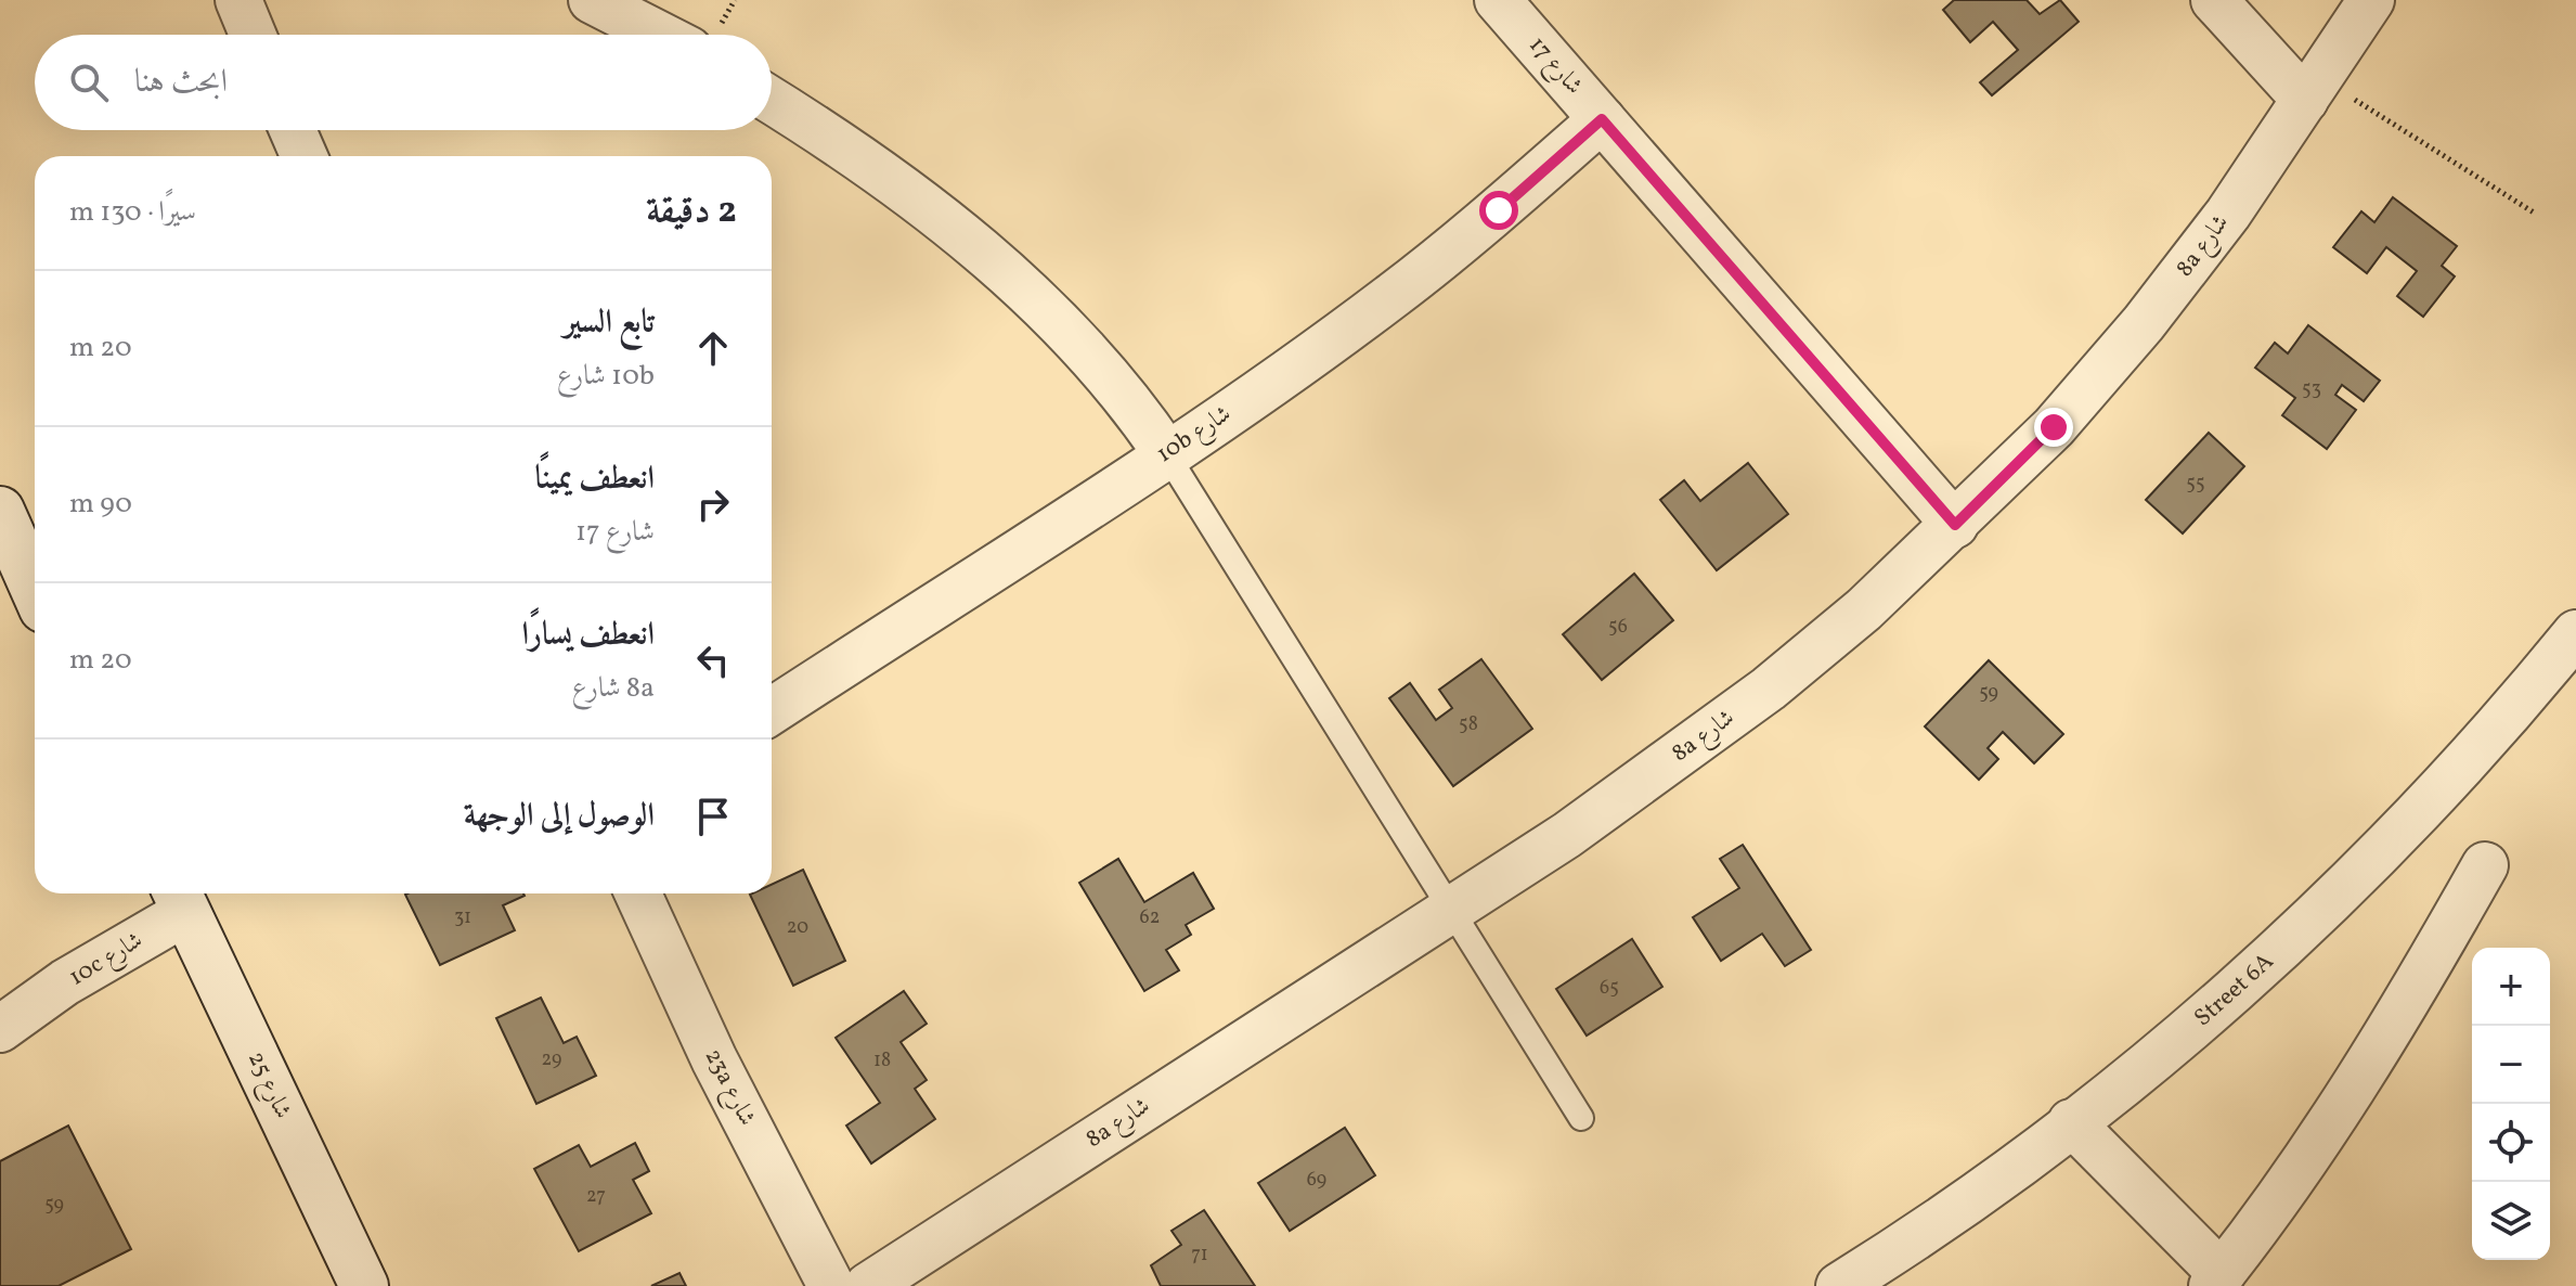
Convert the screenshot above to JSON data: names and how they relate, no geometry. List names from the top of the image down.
{
  "streets": {
    "street": [
      "شارع 17",
      "8a شارع",
      "10b شارع",
      "10c شارع",
      "Street 6A",
      "شارع 25",
      "23a شارع"
    ]
  },
  "crossings": [
    ["شارع 17", "8a شارع"],
    ["شارع 17", "10b شارع"],
    ["10c شارع", "شارع 25"]
  ],
  "house_numbers": [
    "53",
    "55",
    "56",
    "59",
    "58",
    "31",
    "62",
    "20",
    "65",
    "29",
    "18",
    "69",
    "27",
    "59",
    "71"
  ],
  "page": {
    "search": "ابحث هنا",
    "heading": ["2 دقيقة", "سيرًا · 130 m"],
    "list": [
      ["تابع السير", "10b شارع", "20 m"],
      ["انعطف يمينًا", "شارع 17", "90 m"],
      ["انعطف يسارًا", "8a شارع", "20 m"],
      "الوصول إلى الوجهة"
    ],
    "map_buttons": ["+", "−"]
  }
}
